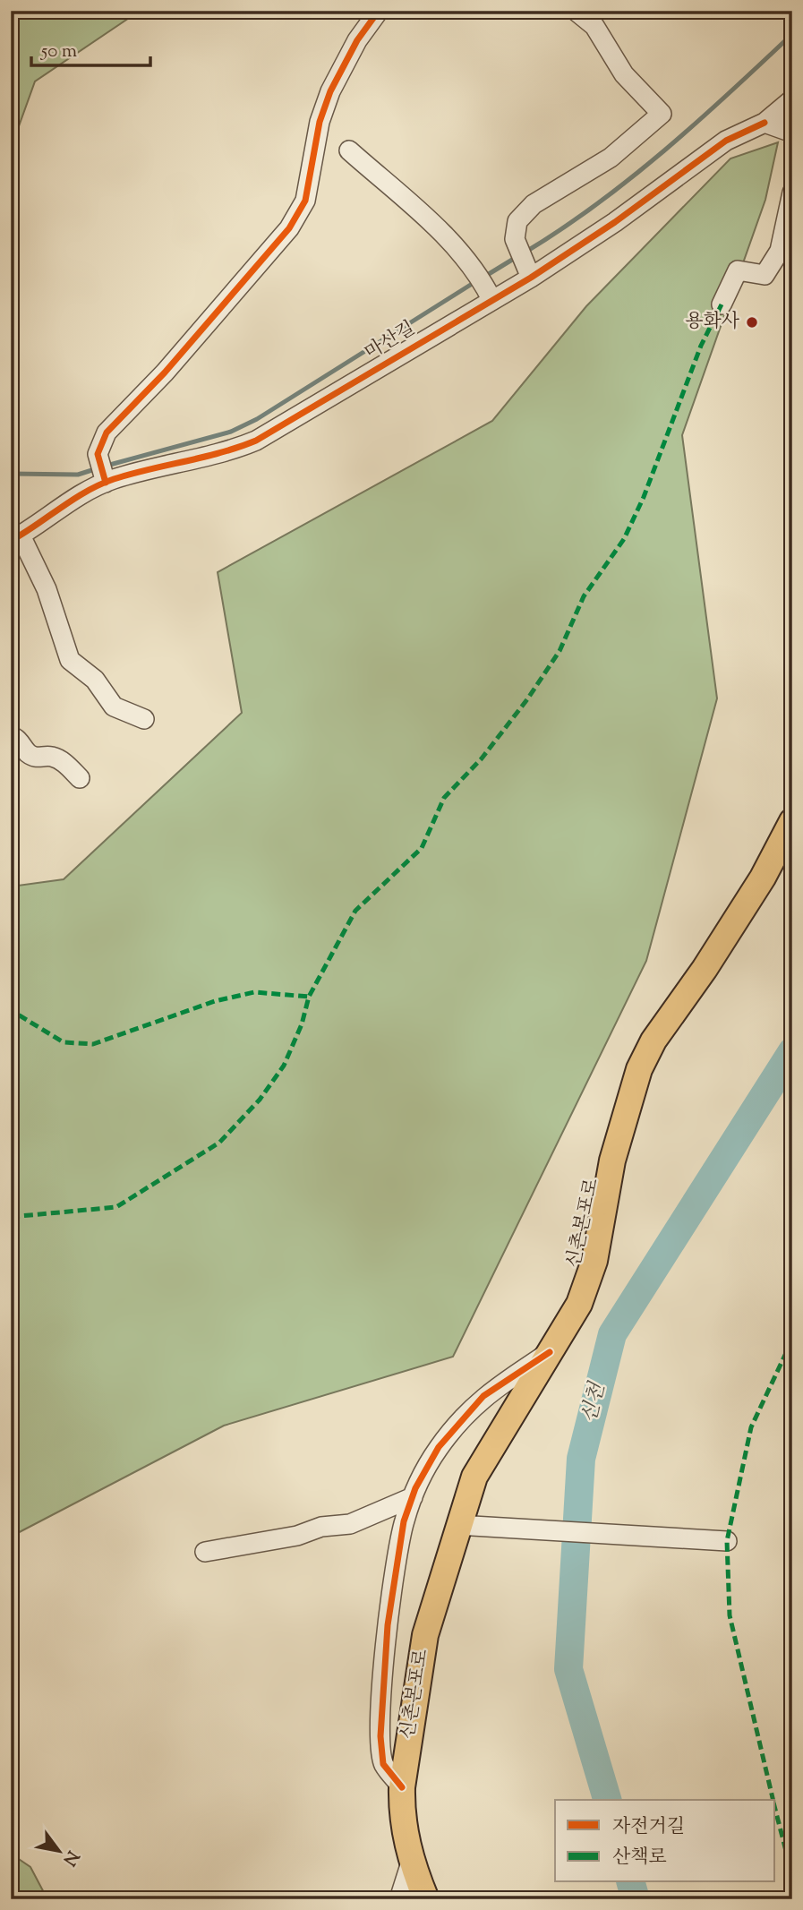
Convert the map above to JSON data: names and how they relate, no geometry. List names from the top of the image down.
{
  "streets": {
    "main road": ["신촌본포로"],
    "street": ["마산길"]
  },
  "water": ["신천"],
  "places": ["용화사"],
  "legend": ["자전거길", "산책로"],
  "scale_bar": "50 m",
  "north": "bottom right"
}
